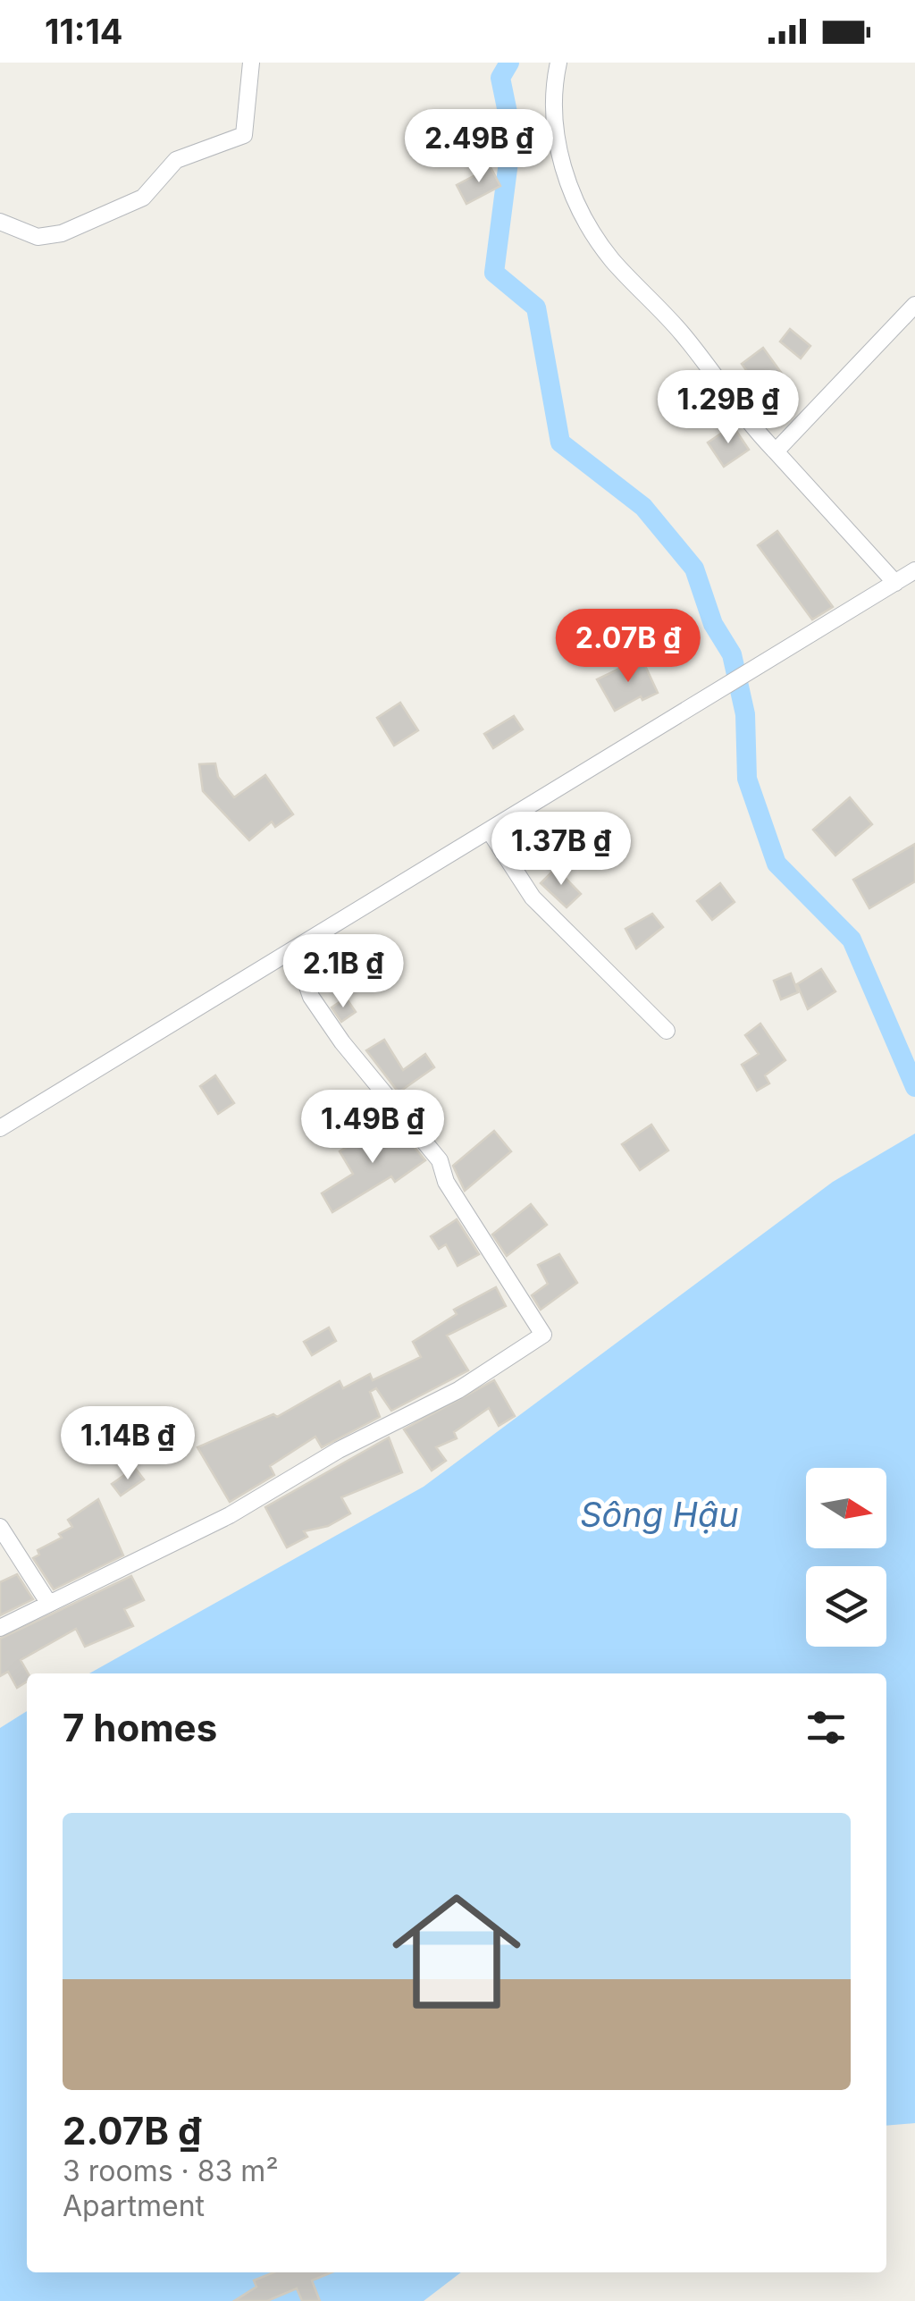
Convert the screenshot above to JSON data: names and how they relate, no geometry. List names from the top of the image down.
{
  "water": ["Sông Hậu"],
  "north": "right",
  "page": {
    "status": "11:14",
    "price": [
      "2.49B ₫",
      "1.29B ₫",
      "2.07B ₫",
      "1.37B ₫",
      "2.1B ₫",
      "1.49B ₫",
      "1.14B ₫"
    ],
    "heading": "7 homes",
    "list": [
      {
        "name": "2.07B ₫",
        "note": "3 rooms · 83 m² · Apartment"
      }
    ]
  }
}
